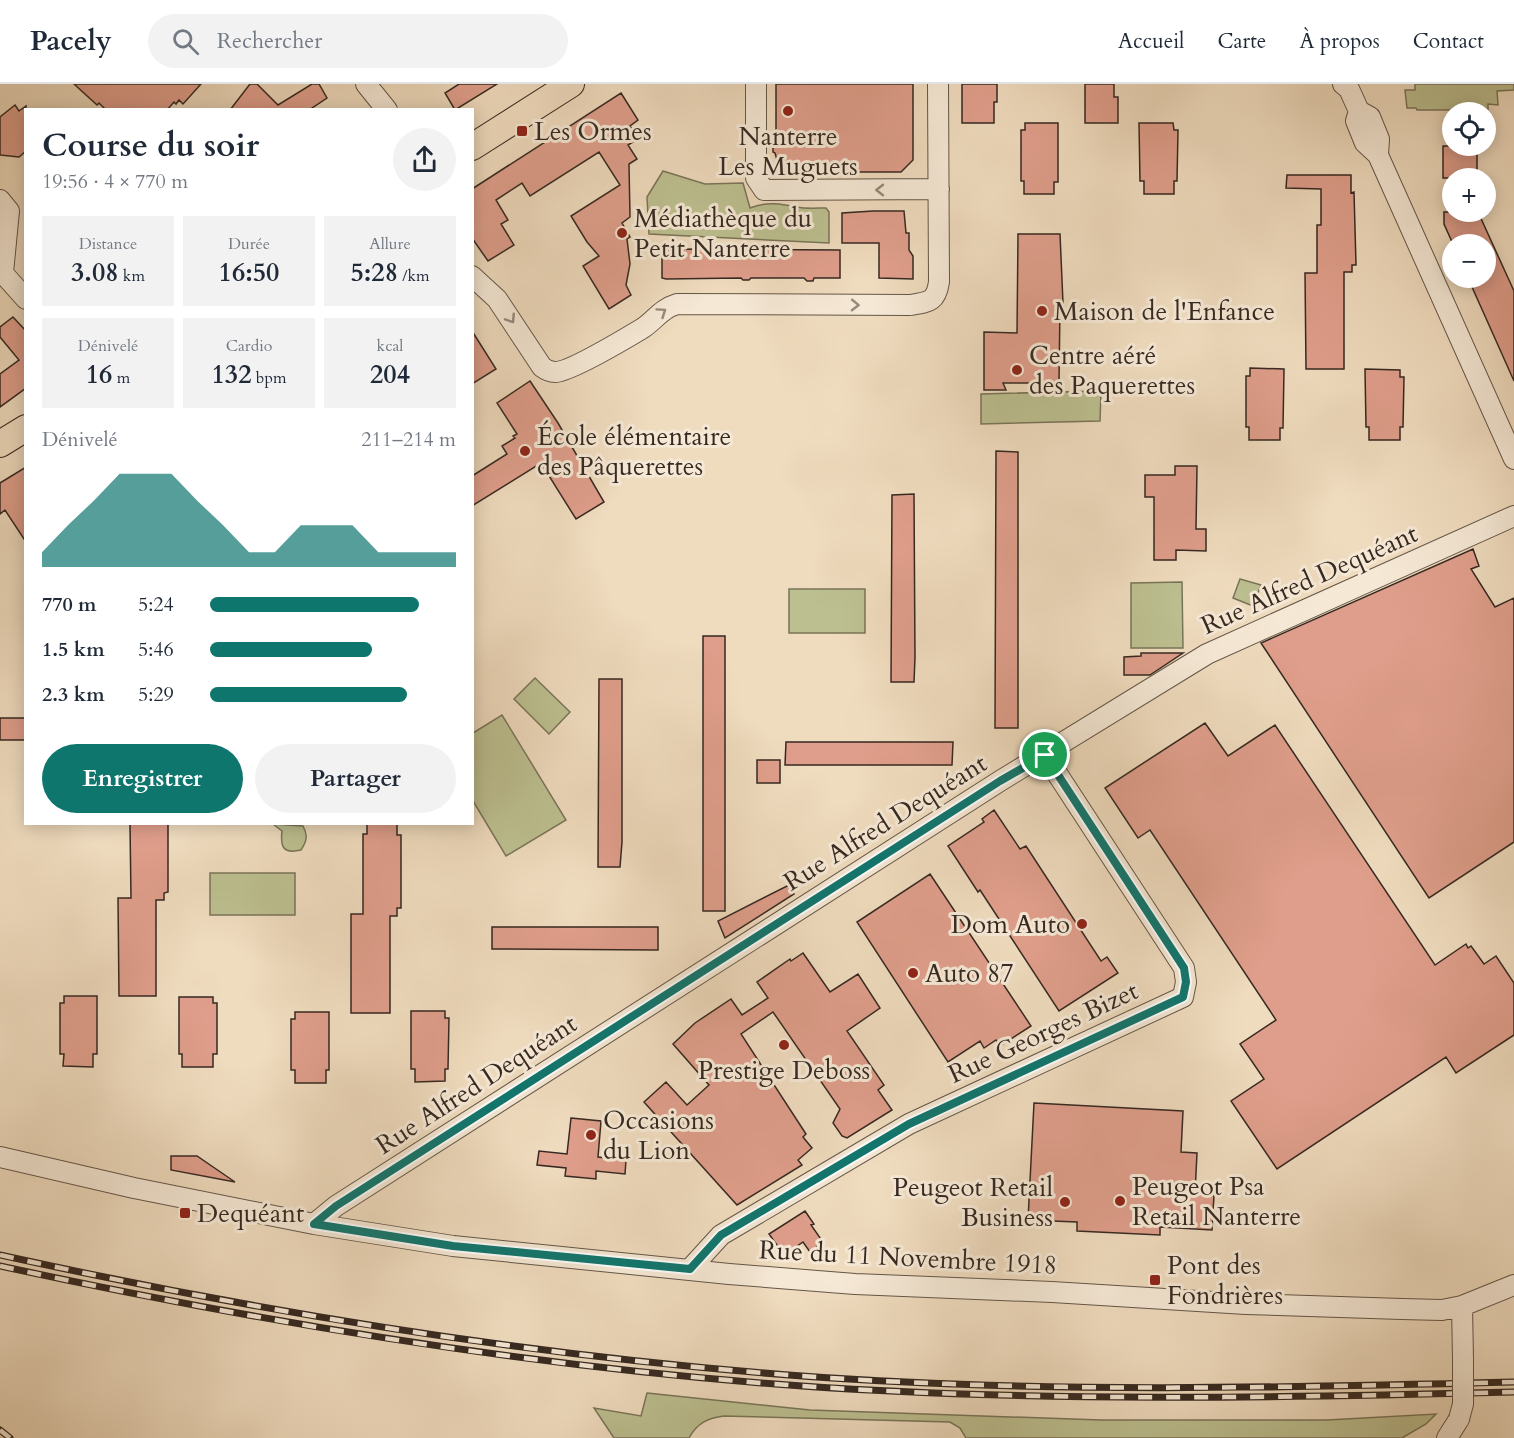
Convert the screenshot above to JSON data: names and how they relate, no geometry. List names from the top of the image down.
{
  "streets": {
    "street": ["Rue Alfred Dequéant", "Rue Georges Bizet", "Rue du 11 Novembre 1918"]
  },
  "crossings": [
    ["Rue Alfred Dequéant", "Rue Georges Bizet"],
    ["Rue Alfred Dequéant", "Rue du 11 Novembre 1918"],
    ["Rue Georges Bizet", "Rue du 11 Novembre 1918"]
  ],
  "places": {
    "other": [
      "Nanterre Les Muguets",
      "Médiathèque du Petit Nanterre",
      "Maison de l'Enfance",
      "Centre aéré des Paquerettes",
      "École élémentaire des Pâquerettes",
      "Dom Auto",
      "Auto 87",
      "Prestige Deboss",
      "Occasions du Lion",
      "Peugeot Psa Retail Nanterre",
      "Peugeot Retail Business"
    ],
    "transit": ["Les Ormes", "Dequéant", "Pont des Fondrières"]
  },
  "page": {
    "header": "Pacely",
    "search": "Rechercher",
    "nav": [
      "Accueil",
      "Carte",
      "À propos",
      "Contact"
    ],
    "map_buttons": ["+", "−"],
    "heading": ["Course du soir", "19:56 · 4 × 770 m"],
    "stats": [
      ["Distance", "3.08 km"],
      ["Durée", "16:50"],
      ["Allure", "5:28 /km"],
      ["Dénivelé", "16 m"],
      ["Cardio", "132 bpm"],
      ["kcal", "204"]
    ],
    "chart": ["Dénivelé", "211–214 m"],
    "list": [
      {
        "name": "770 m",
        "note": "5:24"
      },
      {
        "name": "1.5 km",
        "note": "5:46"
      },
      {
        "name": "2.3 km",
        "note": "5:29"
      }
    ],
    "buttons": ["Enregistrer", "Partager"]
  }
}
